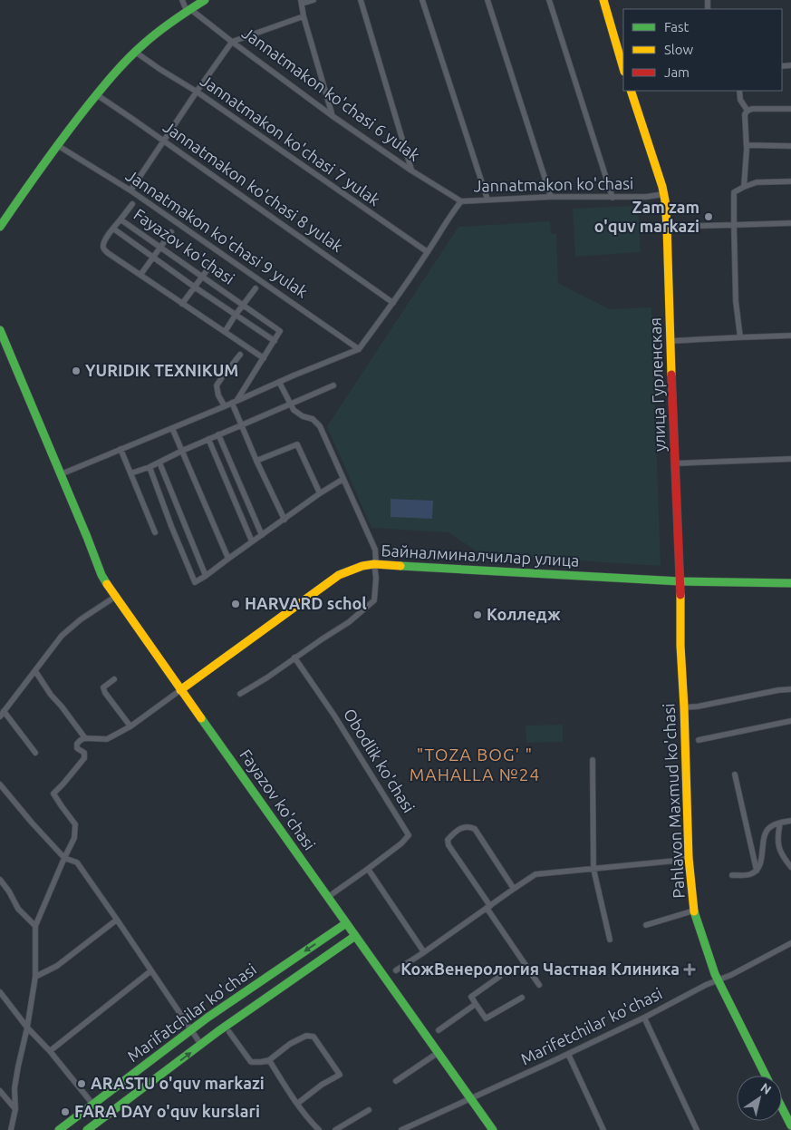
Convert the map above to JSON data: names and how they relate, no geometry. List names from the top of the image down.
{
  "streets": {
    "street": [
      "Jannatmakon ko'chasi 6 yulak",
      "Jannatmakon ko'chasi 7 yulak",
      "Jannatmakon ko'chasi",
      "Jannatmakon ko'chasi 8 yulak",
      "Jannatmakon ko'chasi 9 yulak",
      "Fayazov ko'chasi",
      "улица Гурленская",
      "Байналминалчилар улица",
      "Obodlik ko'chasi",
      "Pahlavon Maxmud ko'chasi",
      "Marifatchilar ko'chasi",
      "Marifetchilar ko'chasi"
    ]
  },
  "crossings": [
    ["Jannatmakon ko'chasi 6 yulak", "Jannatmakon ko'chasi"],
    ["Jannatmakon ko'chasi 7 yulak", "Jannatmakon ko'chasi"],
    ["Jannatmakon ko'chasi", "Jannatmakon ko'chasi 8 yulak"],
    ["Jannatmakon ko'chasi", "Jannatmakon ko'chasi 9 yulak"],
    ["Jannatmakon ko'chasi", "улица Гурленская"],
    ["Fayazov ko'chasi", "Байналминалчилар улица"],
    ["Fayazov ko'chasi", "Obodlik ko'chasi"],
    ["Fayazov ko'chasi", "Marifatchilar ko'chasi"],
    ["Fayazov ko'chasi", "Marifetchilar ko'chasi"],
    ["улица Гурленская", "Байналминалчилар улица"],
    ["улица Гурленская", "Pahlavon Maxmud ko'chasi"],
    ["Байналминалчилар улица", "Pahlavon Maxmud ko'chasi"],
    ["Pahlavon Maxmud ko'chasi", "Marifetchilar ko'chasi"]
  ],
  "districts": ["\"TOZA BOG' \" MAHALLA №24"],
  "places": {
    "other": [
      "Zam zam o'quv markazi",
      "YURIDIK TEXNIKUM",
      "HARVARD schol",
      "Колледж",
      "ARASTU o'quv markazi",
      "FARA DAY o'quv kurslari"
    ],
    "health": ["КожВенерология Частная Клиника"]
  },
  "legend": ["Fast", "Slow", "Jam"],
  "north": "top right"
}
